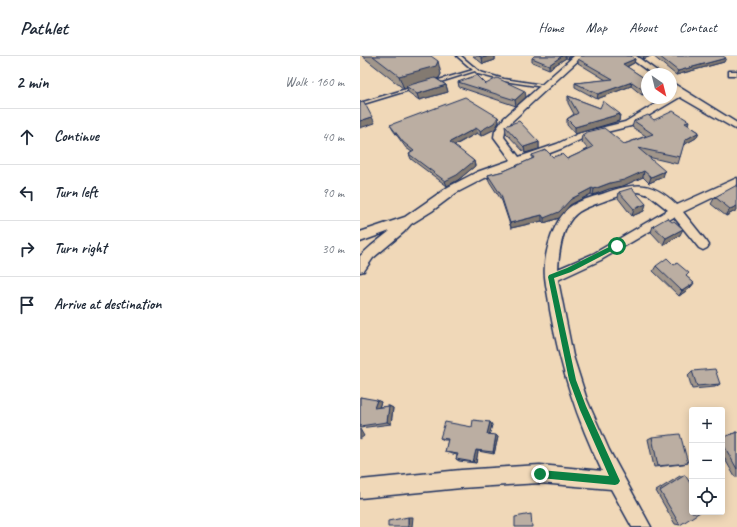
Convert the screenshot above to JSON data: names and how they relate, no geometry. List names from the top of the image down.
{
  "north": "bottom right",
  "page": {
    "header": "Pathlet",
    "nav": [
      "Home",
      "Map",
      "About",
      "Contact"
    ],
    "heading": ["2 min", "Walk · 160 m"],
    "list": [
      ["Continue", "40 m"],
      ["Turn left", "90 m"],
      ["Turn right", "30 m"],
      "Arrive at destination"
    ],
    "map_buttons": ["+", "−"]
  }
}
